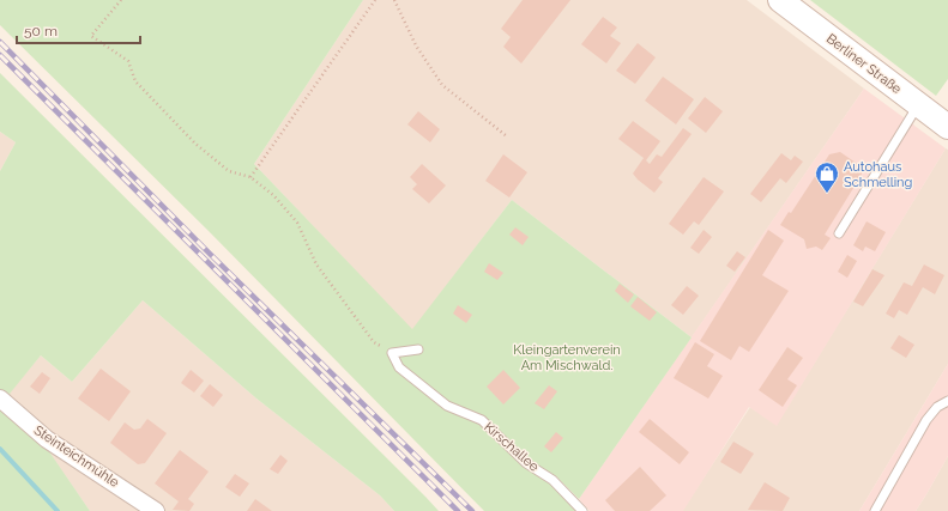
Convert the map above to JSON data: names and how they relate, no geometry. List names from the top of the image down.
{
  "streets": {
    "main road": ["Berliner Straße"],
    "street": ["Steinteichmühle"],
    "lane": ["Kirschallee"]
  },
  "parks": ["Kleingartenverein Am Mischwald."],
  "places": {
    "shop": ["Autohaus Schmelling"]
  },
  "scale_bar": "50 m"
}
